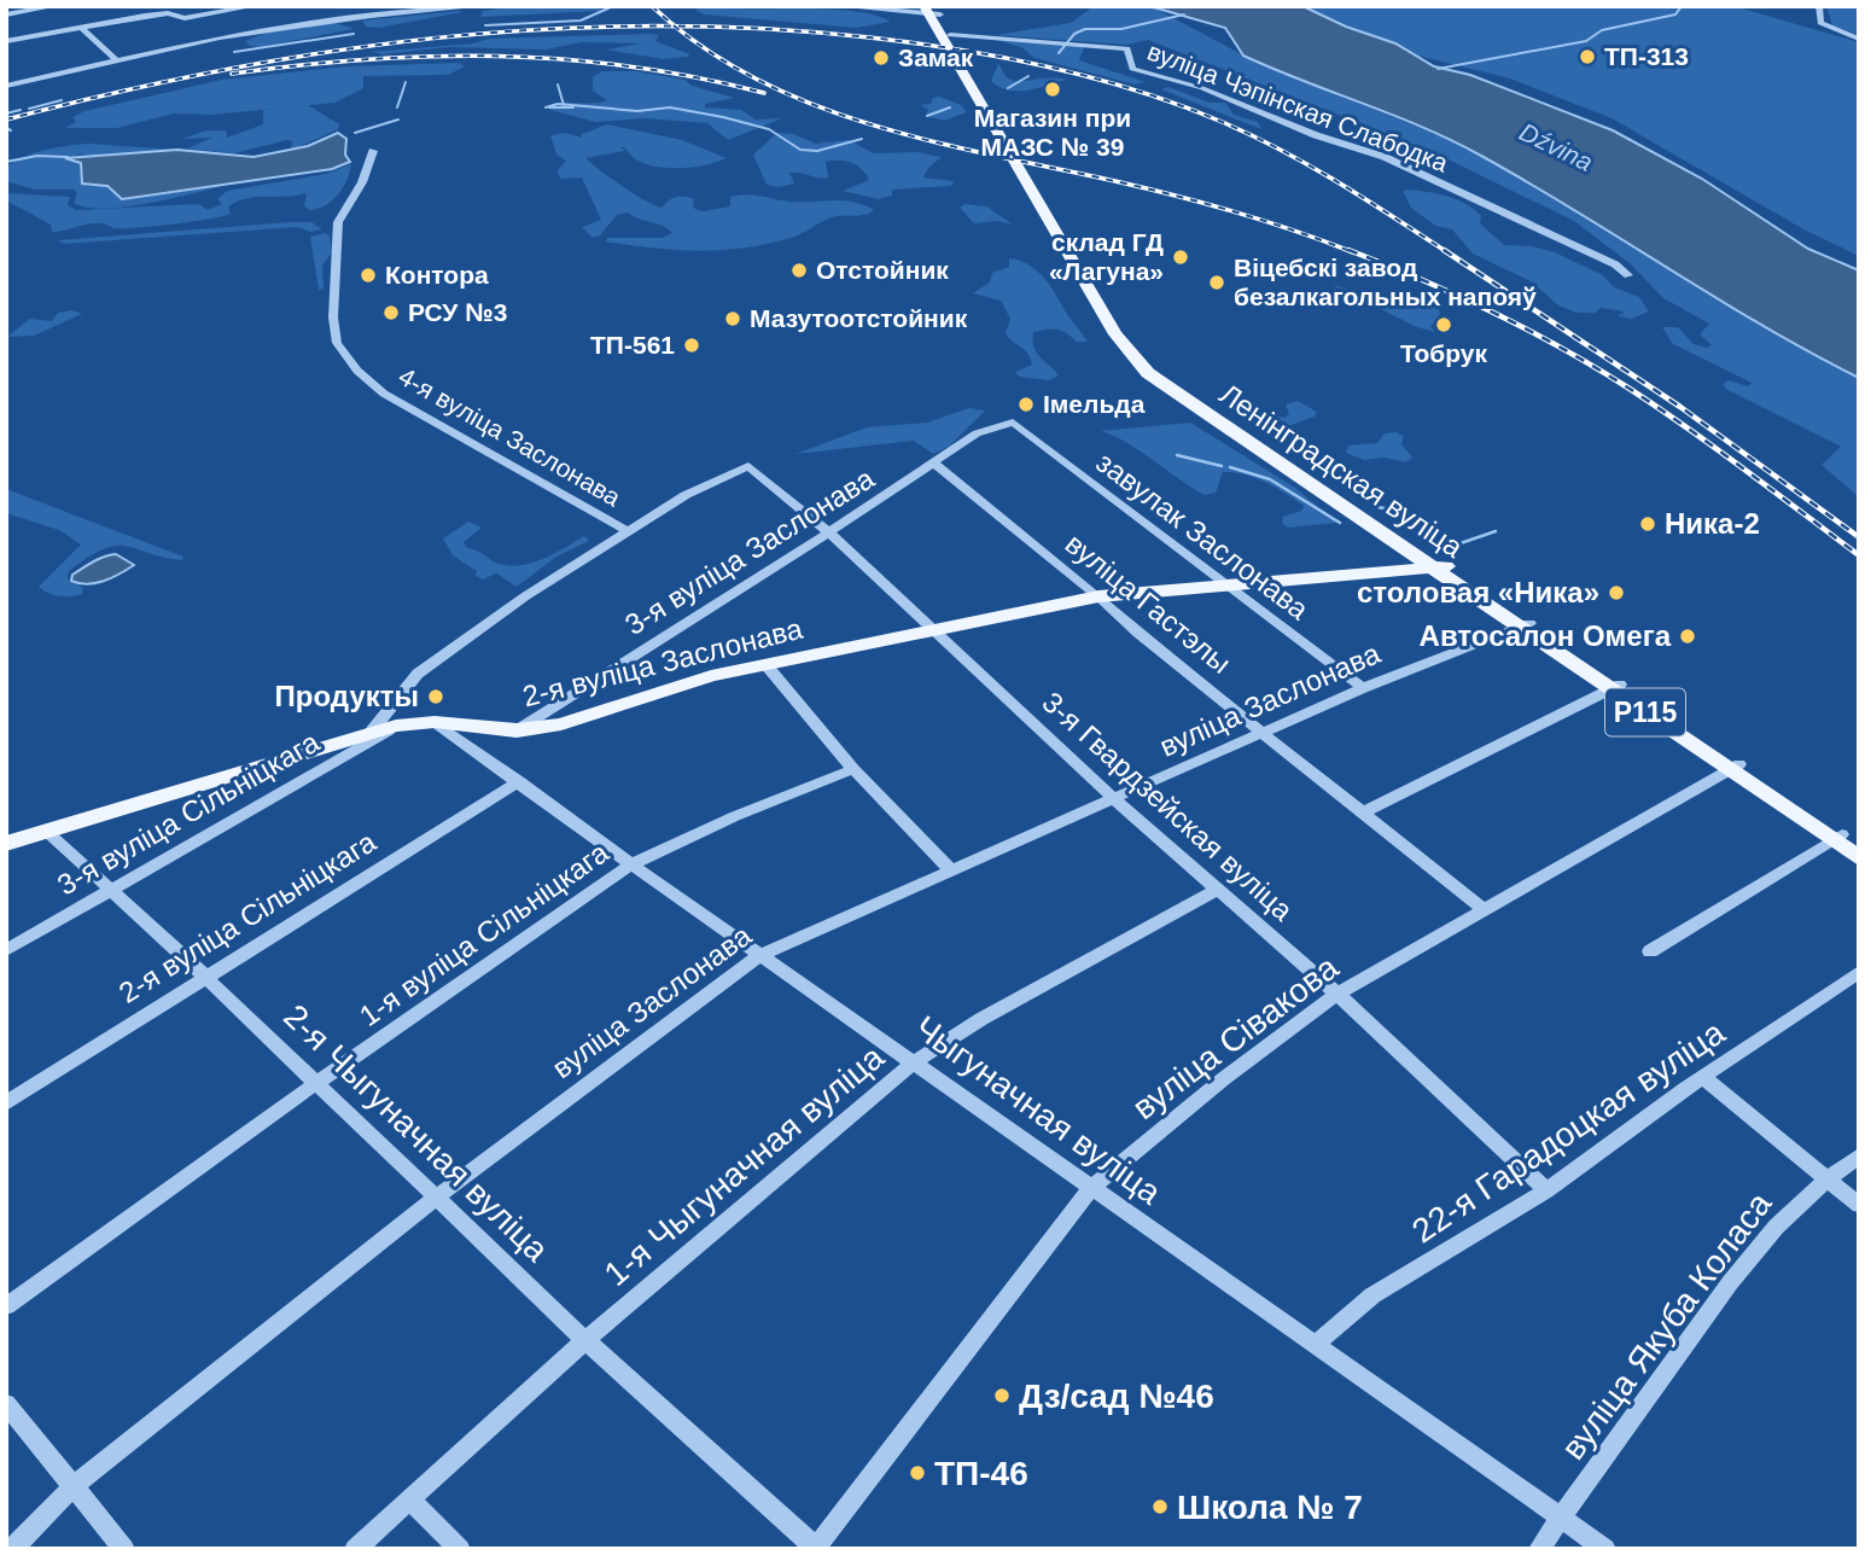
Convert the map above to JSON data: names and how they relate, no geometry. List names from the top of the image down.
{
  "streets": {
    "main road": ["Ленінградская вуліца", "2-я вуліца Заслонава", "Р115"],
    "street": [
      "вуліца Чэпінская Слабодка",
      "4-я вуліца Заслонава",
      "завулак Заслонава",
      "3-я вуліца Заслонава",
      "вуліца Гастэлы",
      "вуліца Заслонава",
      "3-я Гвардзейская вуліца",
      "3-я вуліца Сільніцкага",
      "2-я вуліца Сільніцкага",
      "1-я вуліца Сільніцкага",
      "вуліца Сівакова",
      "Чыгуначная вуліца",
      "22-я Гарадоцкая вуліца",
      "2-я Чыгуначная вуліца",
      "1-я Чыгуначная вуліца",
      "вуліца Якуба Коласа"
    ]
  },
  "crossings": [
    ["вуліца Чэпінская Слабодка", "Ленінградская вуліца"],
    ["4-я вуліца Заслонава", "2-я вуліца Заслонава"],
    ["4-я вуліца Заслонава", "3-я Гвардзейская вуліца"],
    ["Ленінградская вуліца", "2-я вуліца Заслонава"],
    ["Ленінградская вуліца", "вуліца Заслонава"],
    ["Ленінградская вуліца", "вуліца Сівакова"],
    ["завулак Заслонава", "3-я вуліца Заслонава"],
    ["завулак Заслонава", "2-я вуліца Заслонава"],
    ["завулак Заслонава", "вуліца Заслонава"],
    ["3-я вуліца Заслонава", "вуліца Гастэлы"],
    ["3-я вуліца Заслонава", "2-я вуліца Заслонава"],
    ["3-я вуліца Заслонава", "3-я Гвардзейская вуліца"],
    ["вуліца Гастэлы", "2-я вуліца Заслонава"],
    ["вуліца Гастэлы", "вуліца Заслонава"],
    ["вуліца Гастэлы", "вуліца Сівакова"],
    ["2-я вуліца Заслонава", "3-я Гвардзейская вуліца"],
    ["2-я вуліца Заслонава", "3-я вуліца Сільніцкага"],
    ["2-я вуліца Заслонава", "Чыгуначная вуліца"],
    ["2-я вуліца Заслонава", "2-я Чыгуначная вуліца"],
    ["вуліца Заслонава", "3-я Гвардзейская вуліца"],
    ["вуліца Заслонава", "Чыгуначная вуліца"],
    ["вуліца Заслонава", "2-я Чыгуначная вуліца"],
    ["3-я Гвардзейская вуліца", "вуліца Сівакова"],
    ["3-я Гвардзейская вуліца", "22-я Гарадоцкая вуліца"],
    ["3-я Гвардзейская вуліца", "1-я Чыгуначная вуліца"],
    ["3-я вуліца Сільніцкага", "2-я Чыгуначная вуліца"],
    ["2-я вуліца Сільніцкага", "Чыгуначная вуліца"],
    ["2-я вуліца Сільніцкага", "2-я Чыгуначная вуліца"],
    ["1-я вуліца Сільніцкага", "Чыгуначная вуліца"],
    ["1-я вуліца Сільніцкага", "2-я Чыгуначная вуліца"],
    ["вуліца Сівакова", "Чыгуначная вуліца"],
    ["вуліца Сівакова", "2-я Чыгуначная вуліца"],
    ["Чыгуначная вуліца", "22-я Гарадоцкая вуліца"],
    ["Чыгуначная вуліца", "1-я Чыгуначная вуліца"],
    ["Чыгуначная вуліца", "вуліца Якуба Коласа"],
    ["2-я Чыгуначная вуліца", "1-я Чыгуначная вуліца"]
  ],
  "water": ["Dźvina"],
  "places": [
    "ТП-313",
    "Замак",
    "Магазин при МАЗС № 39",
    "склад ГД «Лагуна»",
    "Отстойник",
    "Контора",
    "Віцебскі завод безалкагольных напояў",
    "РСУ №3",
    "Мазутоотстойник",
    "Тобрук",
    "ТП-561",
    "Імельда",
    "Ника-2",
    "столовая «Ника»",
    "Автосалон Омега",
    "Продукты",
    "Дз/сад №46",
    "ТП-46",
    "Школа № 7"
  ]
}
